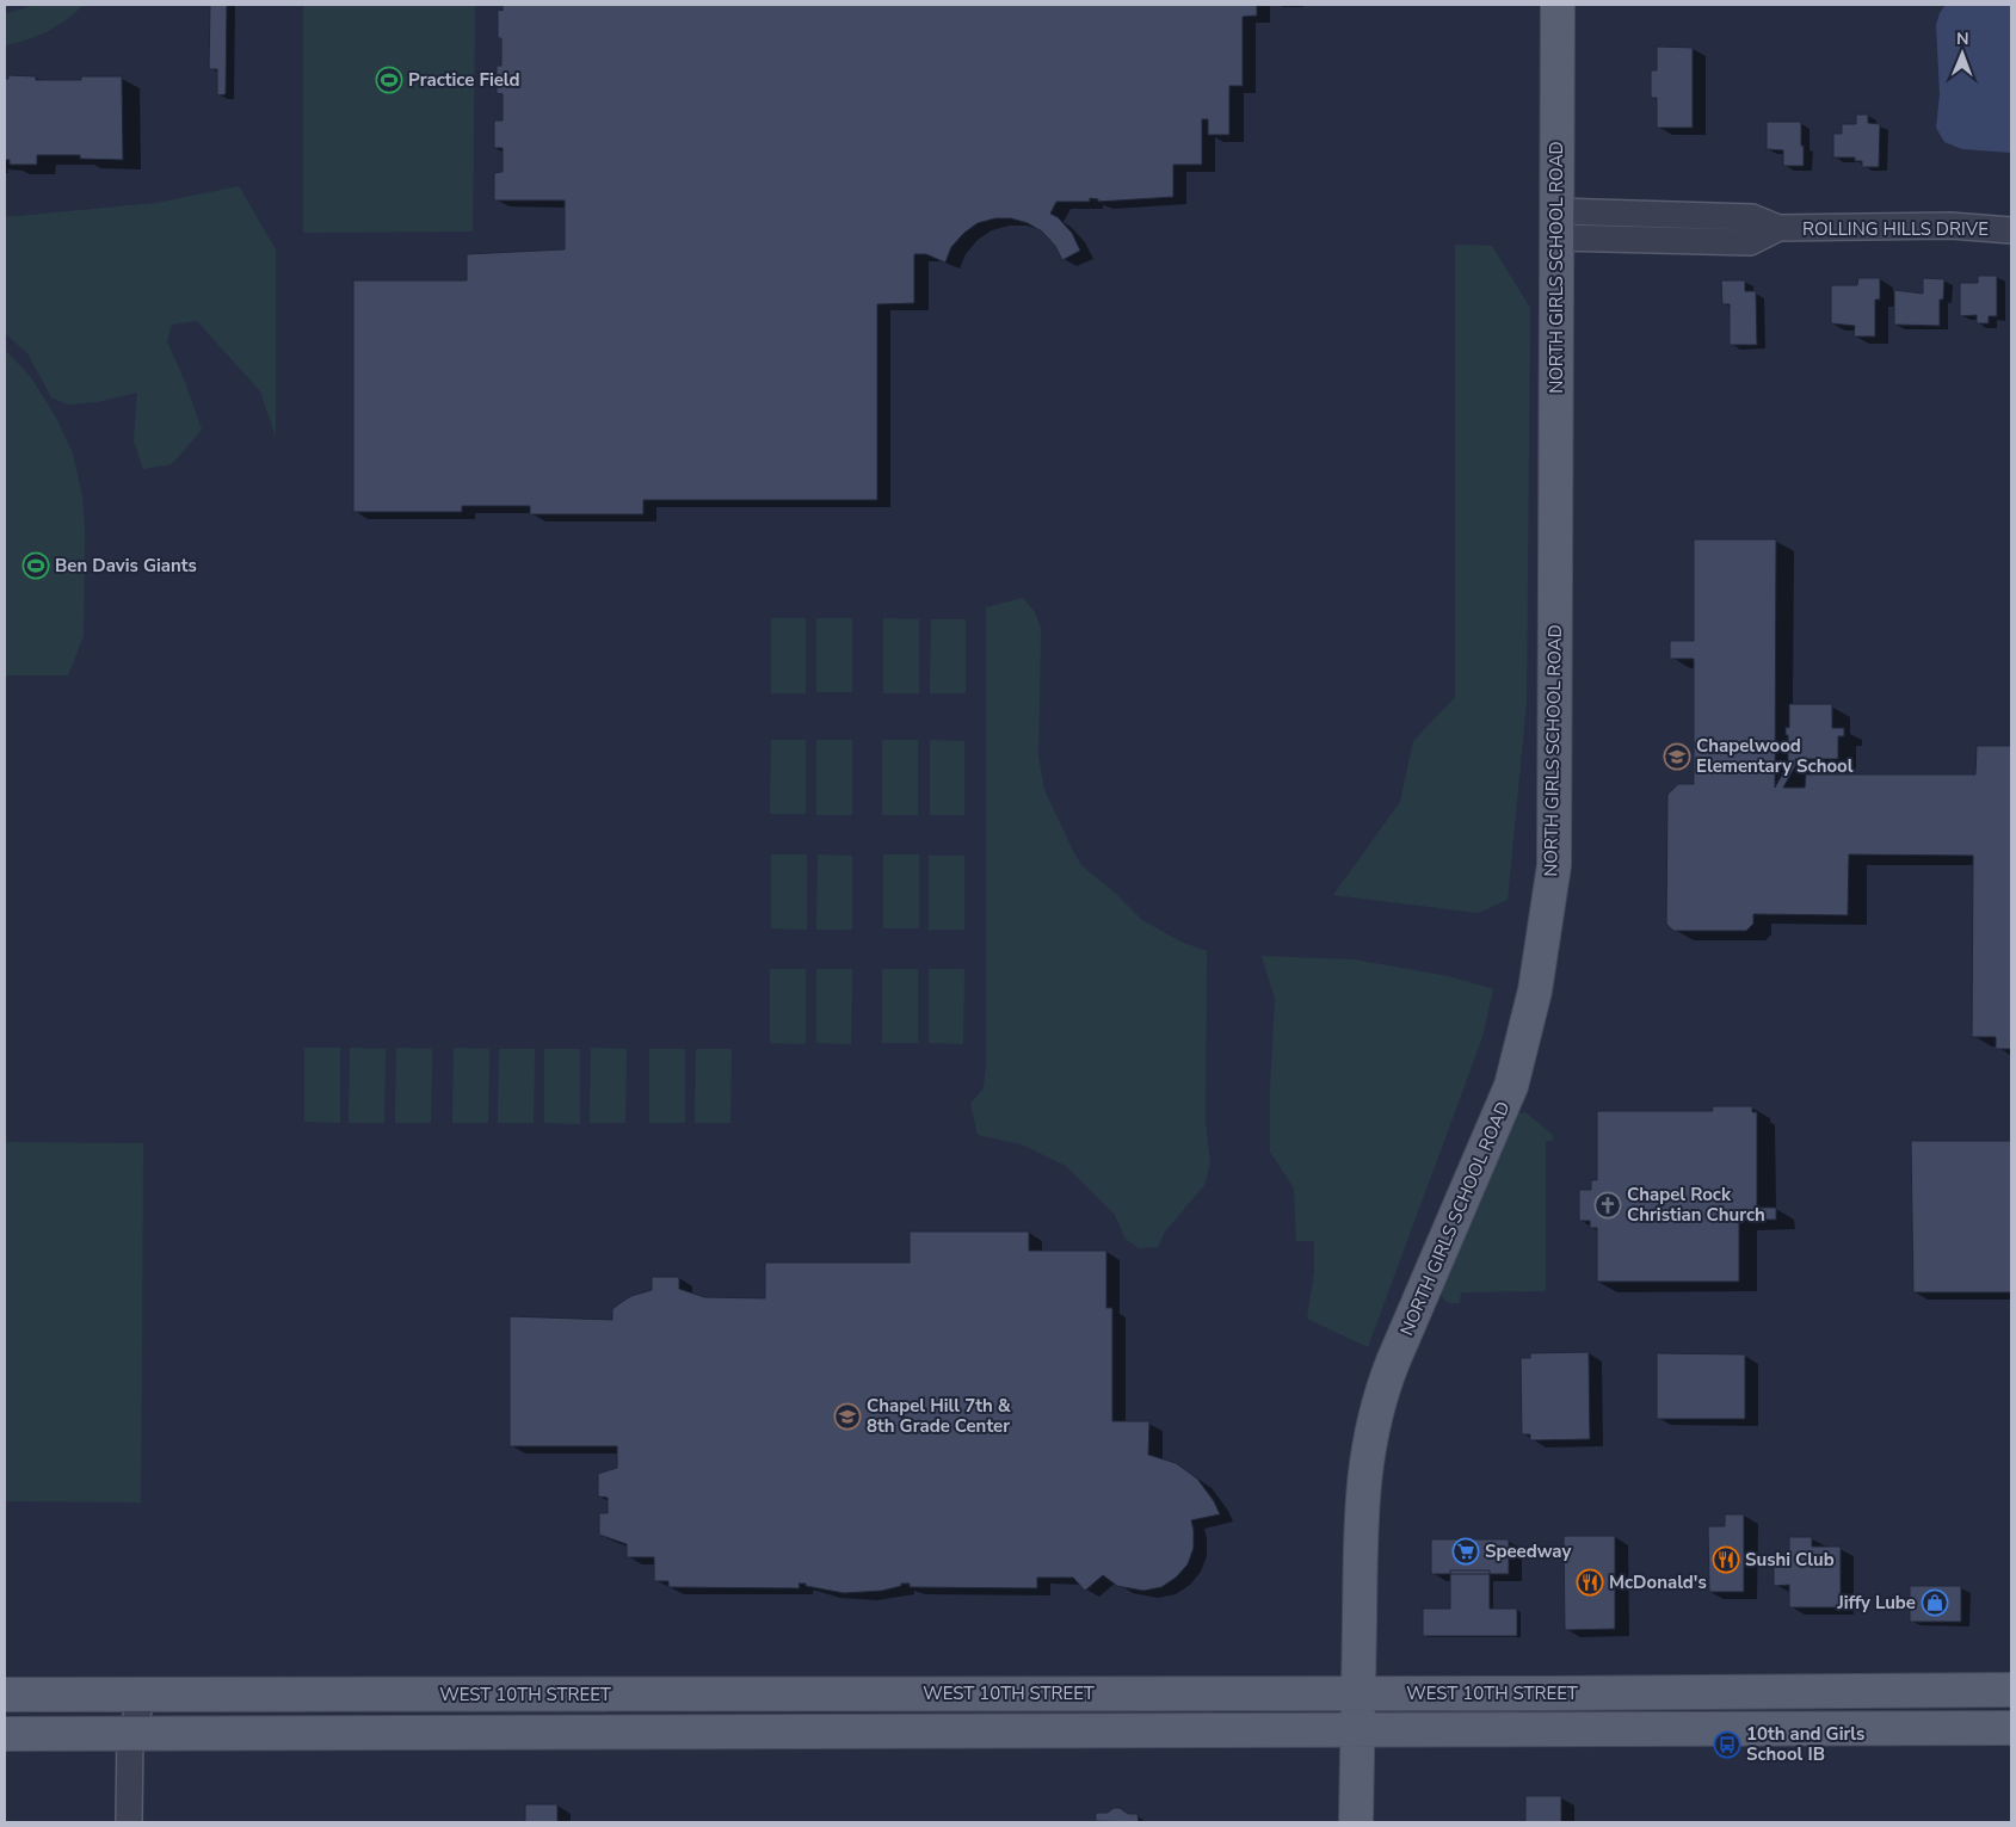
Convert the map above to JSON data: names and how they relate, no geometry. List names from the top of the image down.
{
  "streets": {
    "main road": ["NORTH GIRLS SCHOOL ROAD", "WEST 10TH STREET"],
    "street": ["ROLLING HILLS DRIVE"]
  },
  "crossings": [
    ["ROLLING HILLS DRIVE", "NORTH GIRLS SCHOOL ROAD"],
    ["NORTH GIRLS SCHOOL ROAD", "WEST 10TH STREET"]
  ],
  "places": {
    "sports": ["Practice Field", "Ben Davis Giants"],
    "school or university": ["Chapelwood Elementary School", "Chapel Hill 7th & 8th Grade Center"],
    "church": ["Chapel Rock Christian Church"],
    "supermarket": ["Speedway"],
    "restaurant": ["Sushi Club", "McDonald's"],
    "shop": ["Jiffy Lube"],
    "bus stop": ["10th and Girls School IB"]
  },
  "north": "top"
}
